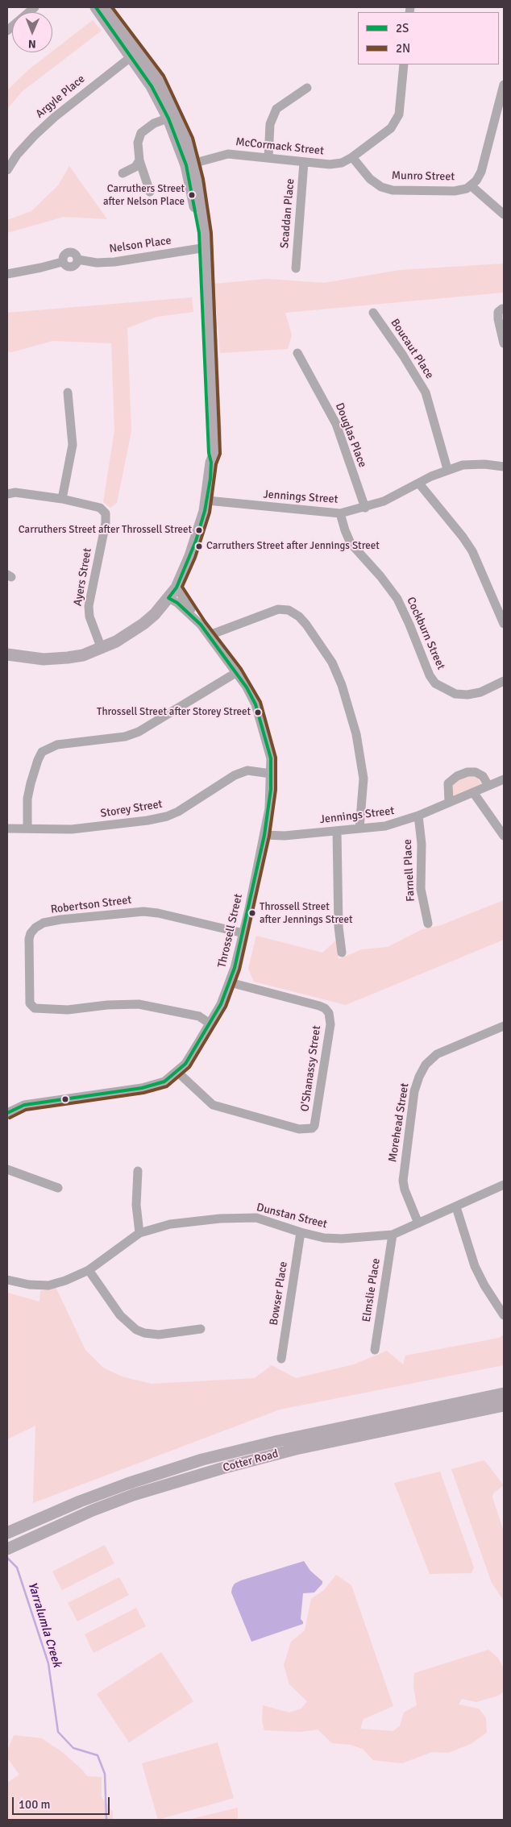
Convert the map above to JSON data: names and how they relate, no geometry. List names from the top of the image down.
{
  "streets": {
    "main road": ["Cotter Road"],
    "street": [
      "Argyle Place",
      "McCormack Street",
      "Munro Street",
      "Scaddan Place",
      "Nelson Place",
      "Boucaut Place",
      "Douglas Place",
      "Jennings Street",
      "Ayers Street",
      "Cockburn Street",
      "Storey Street",
      "Farnell Place",
      "Robertson Street",
      "Throssell Street",
      "O'Shanassy Street",
      "Morehead Street",
      "Dunstan Street",
      "Elmslie Place",
      "Bowser Place"
    ]
  },
  "crossings": [
    ["McCormack Street", "Munro Street"],
    ["McCormack Street", "Scaddan Place"],
    ["Boucaut Place", "Jennings Street"],
    ["Douglas Place", "Jennings Street"],
    ["Jennings Street", "Cockburn Street"],
    ["Jennings Street", "Farnell Place"],
    ["Jennings Street", "Throssell Street"],
    ["Storey Street", "Throssell Street"],
    ["Robertson Street", "Throssell Street"],
    ["Throssell Street", "O'Shanassy Street"],
    ["Morehead Street", "Dunstan Street"],
    ["Dunstan Street", "Elmslie Place"],
    ["Dunstan Street", "Bowser Place"]
  ],
  "water": ["Yarralumla Creek"],
  "places": [
    "Carruthers Street after Nelson Place",
    "Carruthers Street after Throssell Street",
    "Carruthers Street after Jennings Street",
    "Throssell Street after Storey Street",
    "Throssell Street after Jennings Street"
  ],
  "lines": ["transit line 2S", "transit line 2N"],
  "legend": ["2S", "2N"],
  "scale_bar": "100 m",
  "north": "bottom"
}
